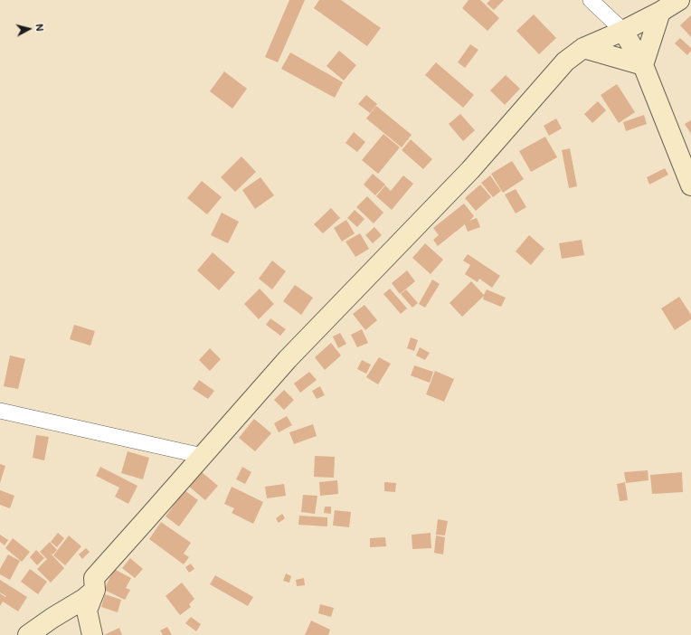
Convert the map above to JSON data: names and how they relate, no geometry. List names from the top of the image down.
{
  "north": "right"
}
